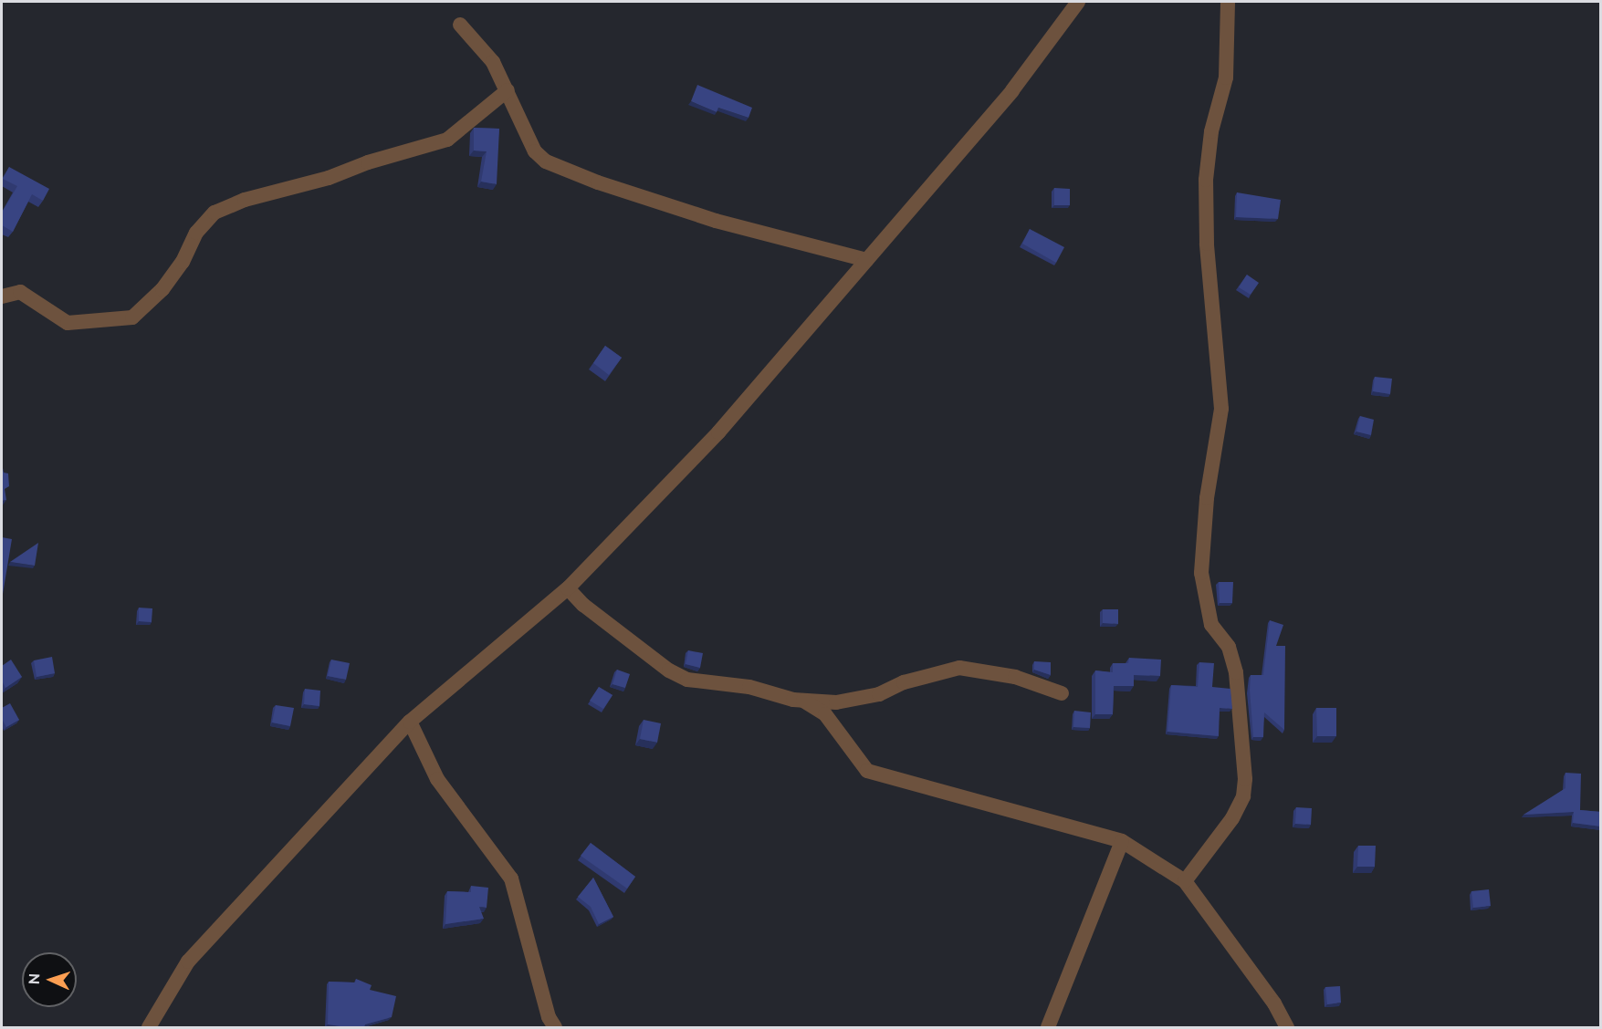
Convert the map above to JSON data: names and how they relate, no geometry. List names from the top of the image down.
{
  "north": "left"
}
